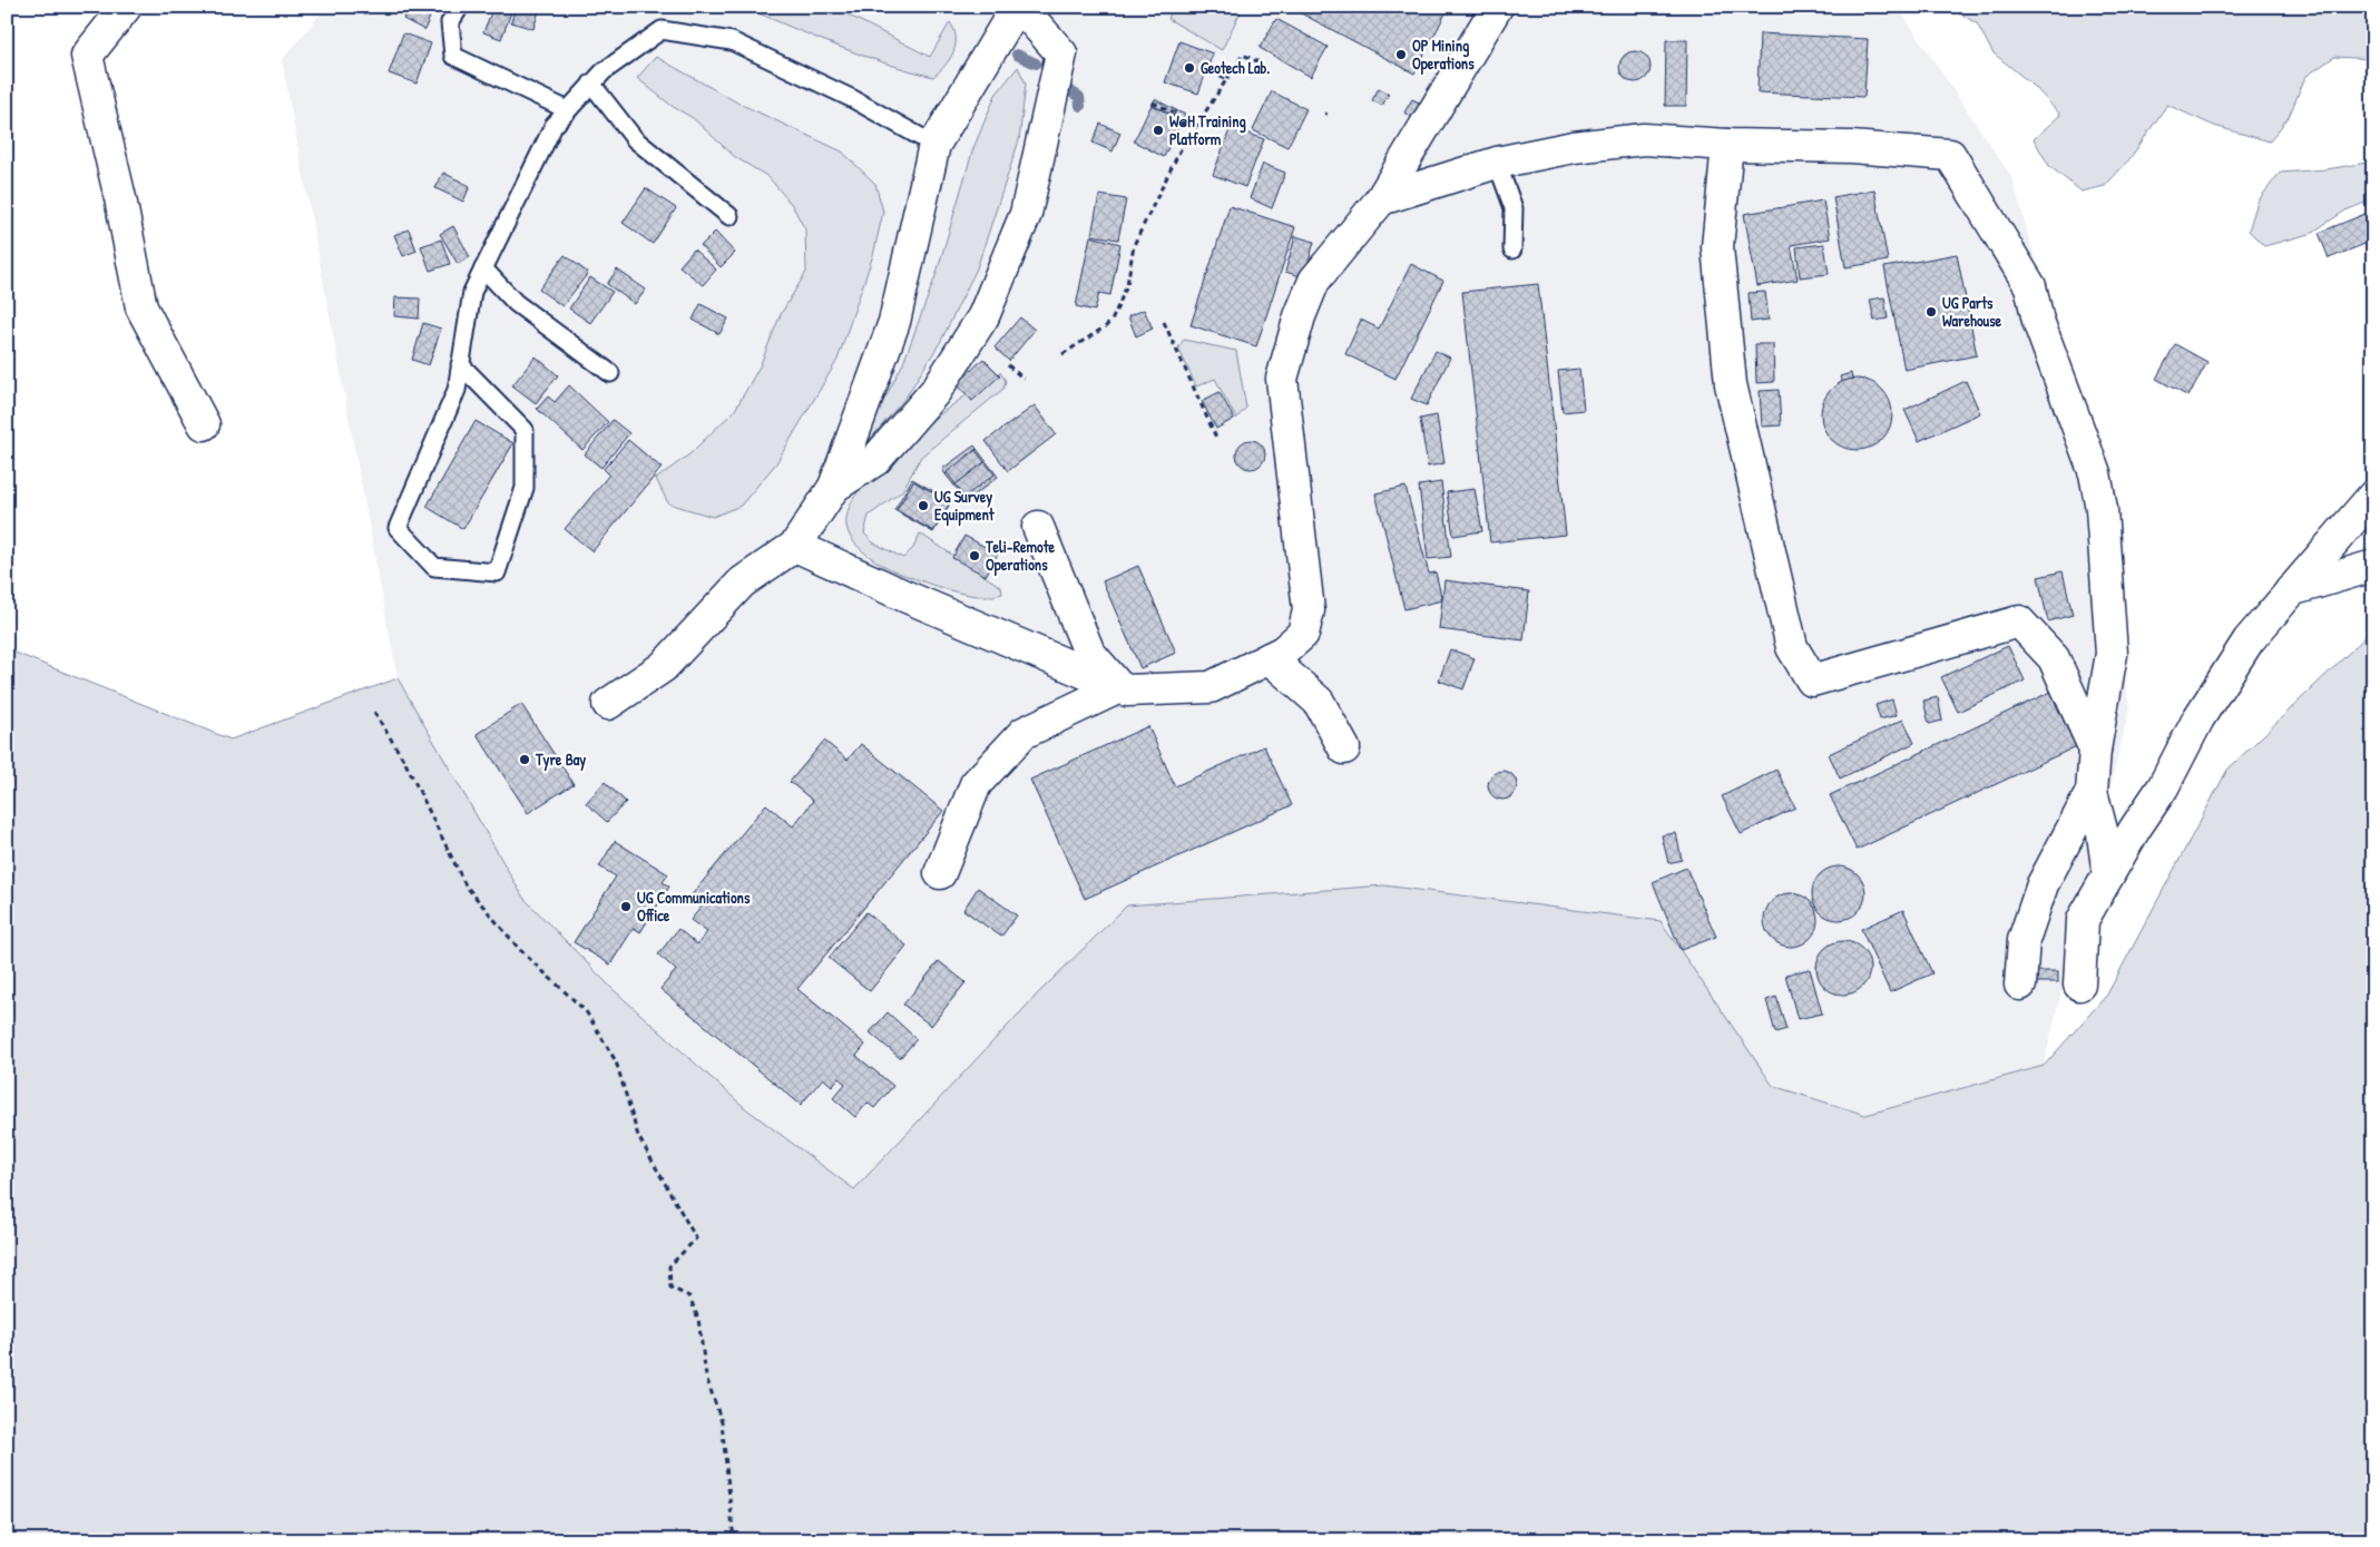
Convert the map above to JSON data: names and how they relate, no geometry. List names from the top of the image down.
{
  "places": [
    "OP Mining Operations",
    "Geotech Lab.",
    "W@H Training Platform",
    "UG Parts Warehouse",
    "UG Survey Equipment",
    "Teli-Remote Operations",
    "Tyre Bay",
    "UG Communications Office"
  ]
}
